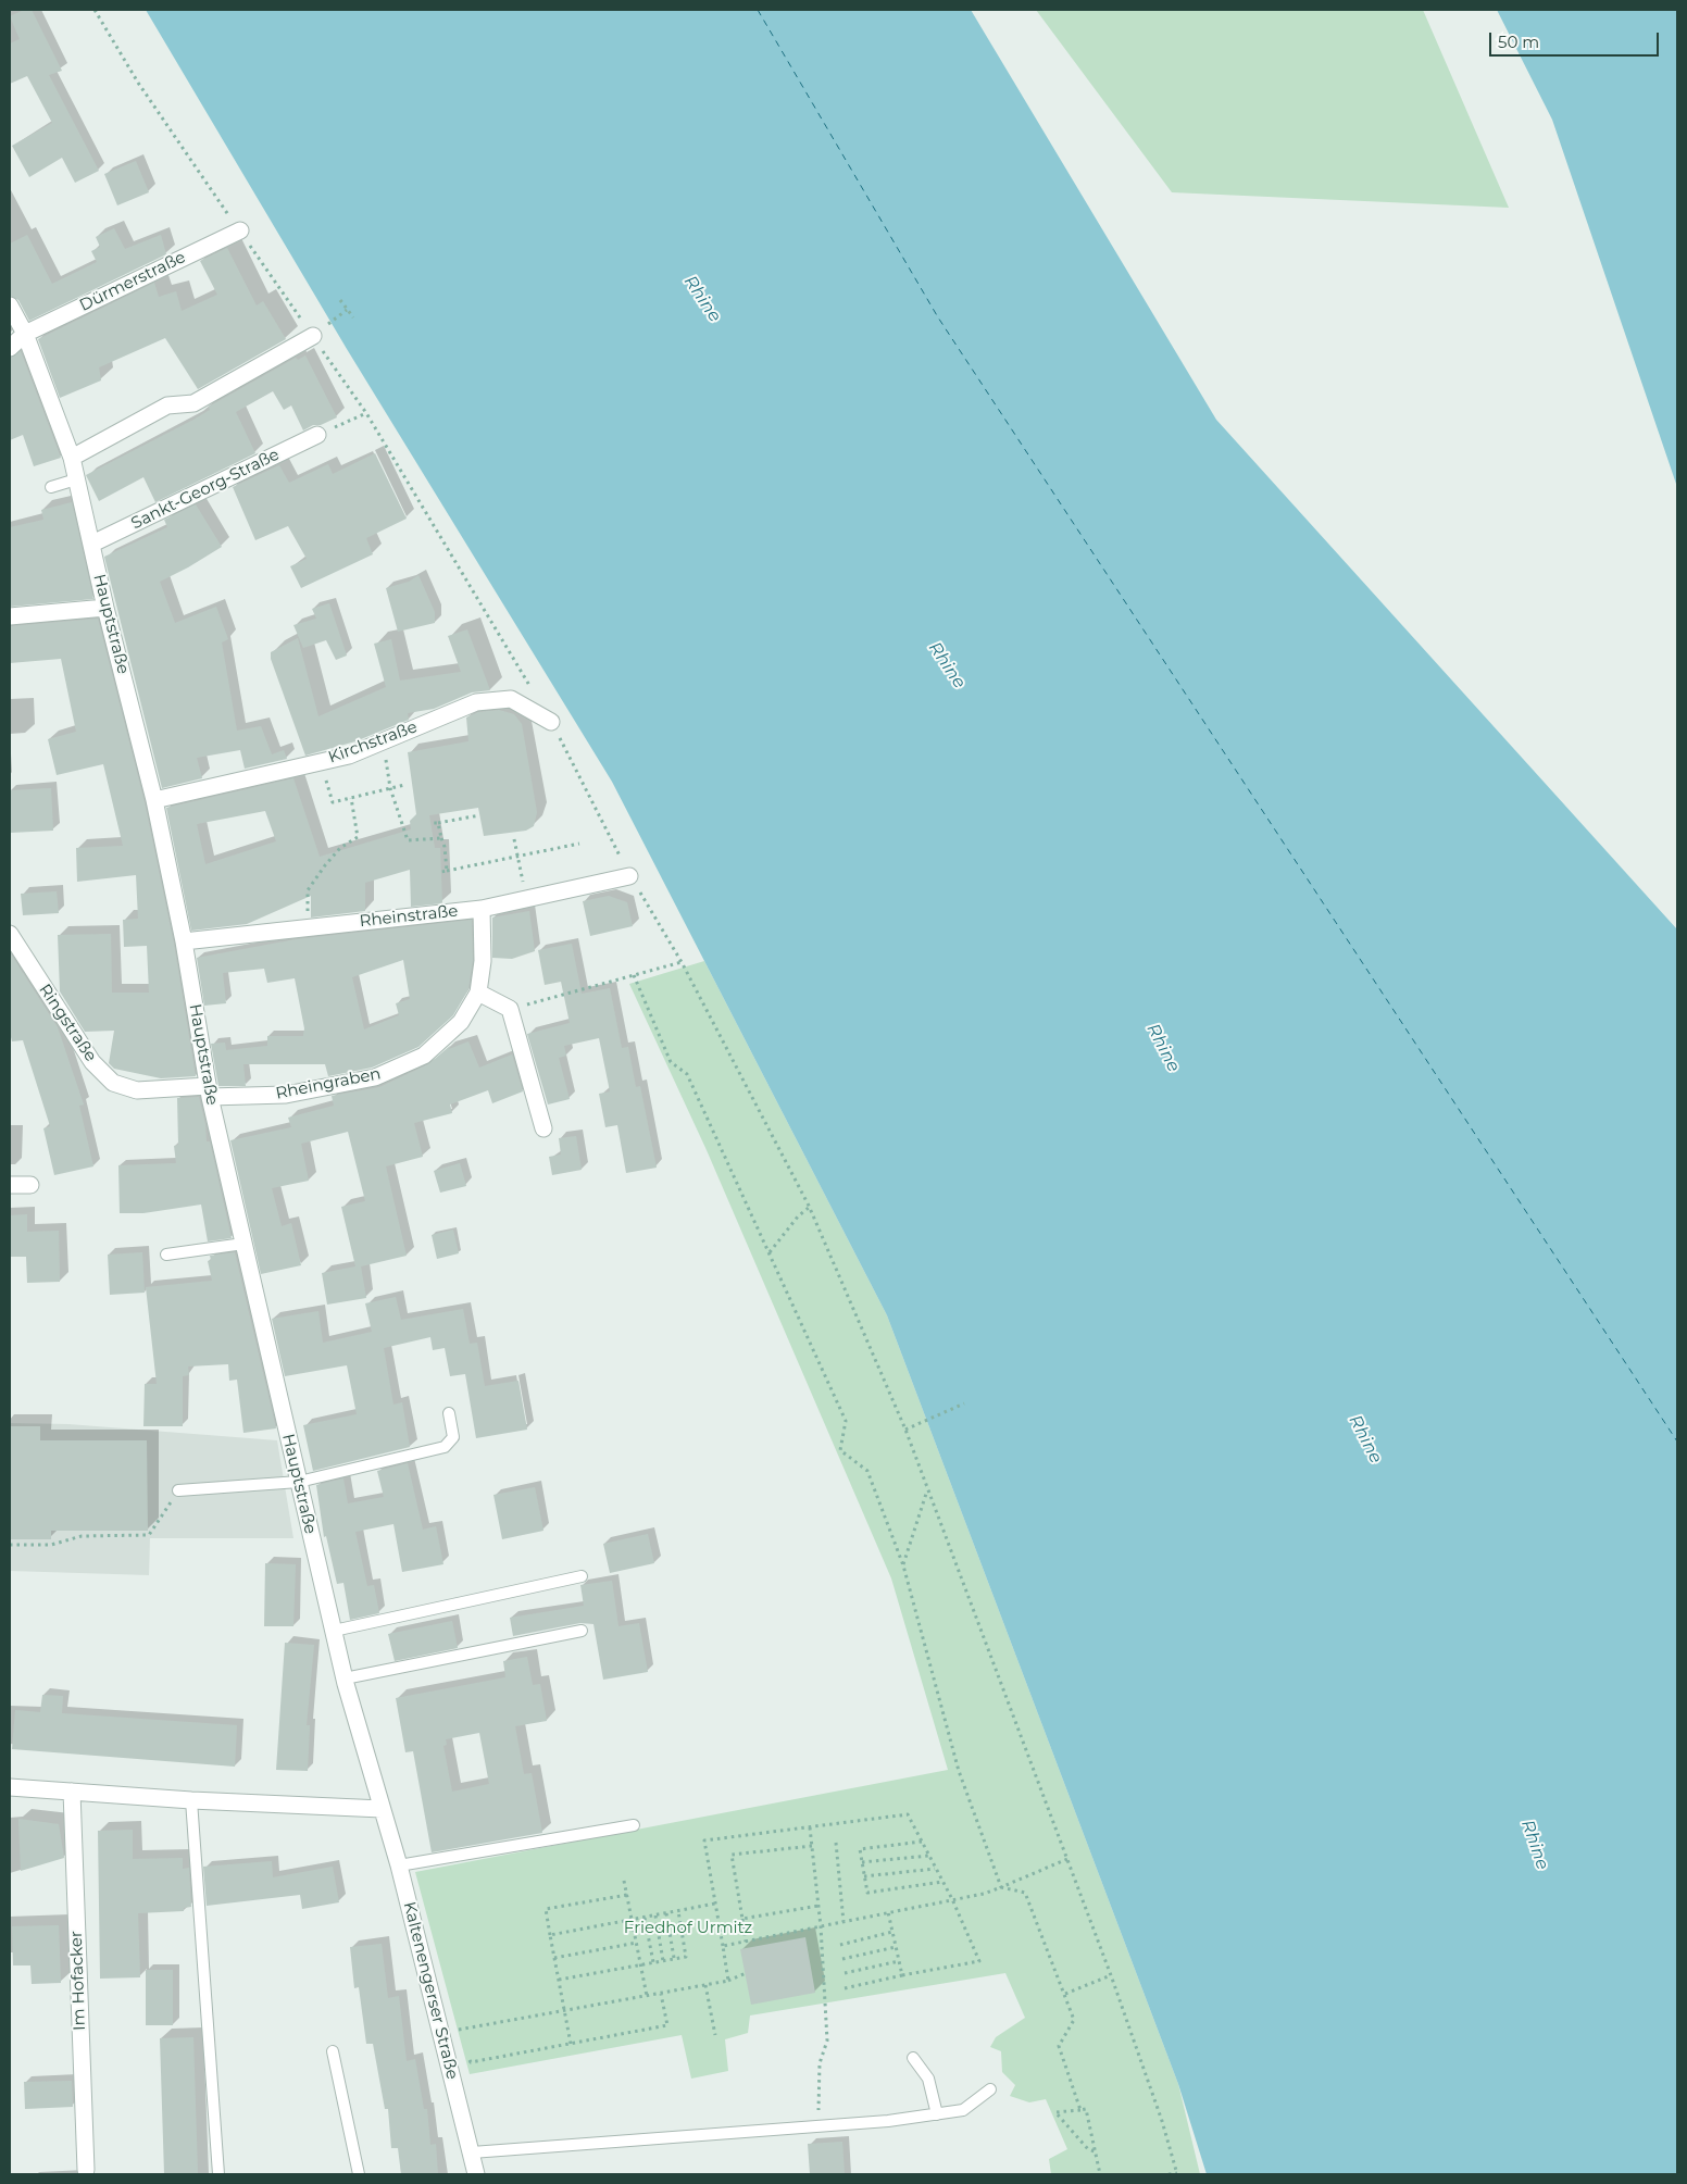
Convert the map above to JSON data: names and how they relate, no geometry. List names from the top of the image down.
{
  "streets": {
    "street": [
      "Dürmerstraße",
      "Sankt-Georg-Straße",
      "Hauptstraße",
      "Kirchstraße",
      "Rheinstraße",
      "Ringstraße",
      "Rheingraben",
      "Im Hofacker",
      "Kaltenengerser Straße"
    ]
  },
  "crossings": [
    ["Dürmerstraße", "Hauptstraße"],
    ["Sankt-Georg-Straße", "Hauptstraße"],
    ["Hauptstraße", "Kirchstraße"],
    ["Hauptstraße", "Rheinstraße"],
    ["Hauptstraße", "Ringstraße"],
    ["Hauptstraße", "Rheingraben"],
    ["Hauptstraße", "Kaltenengerser Straße"],
    ["Rheinstraße", "Rheingraben"],
    ["Ringstraße", "Rheingraben"]
  ],
  "water": ["Rhine"],
  "parks": ["Friedhof Urmitz"],
  "scale_bar": "50 m"
}
